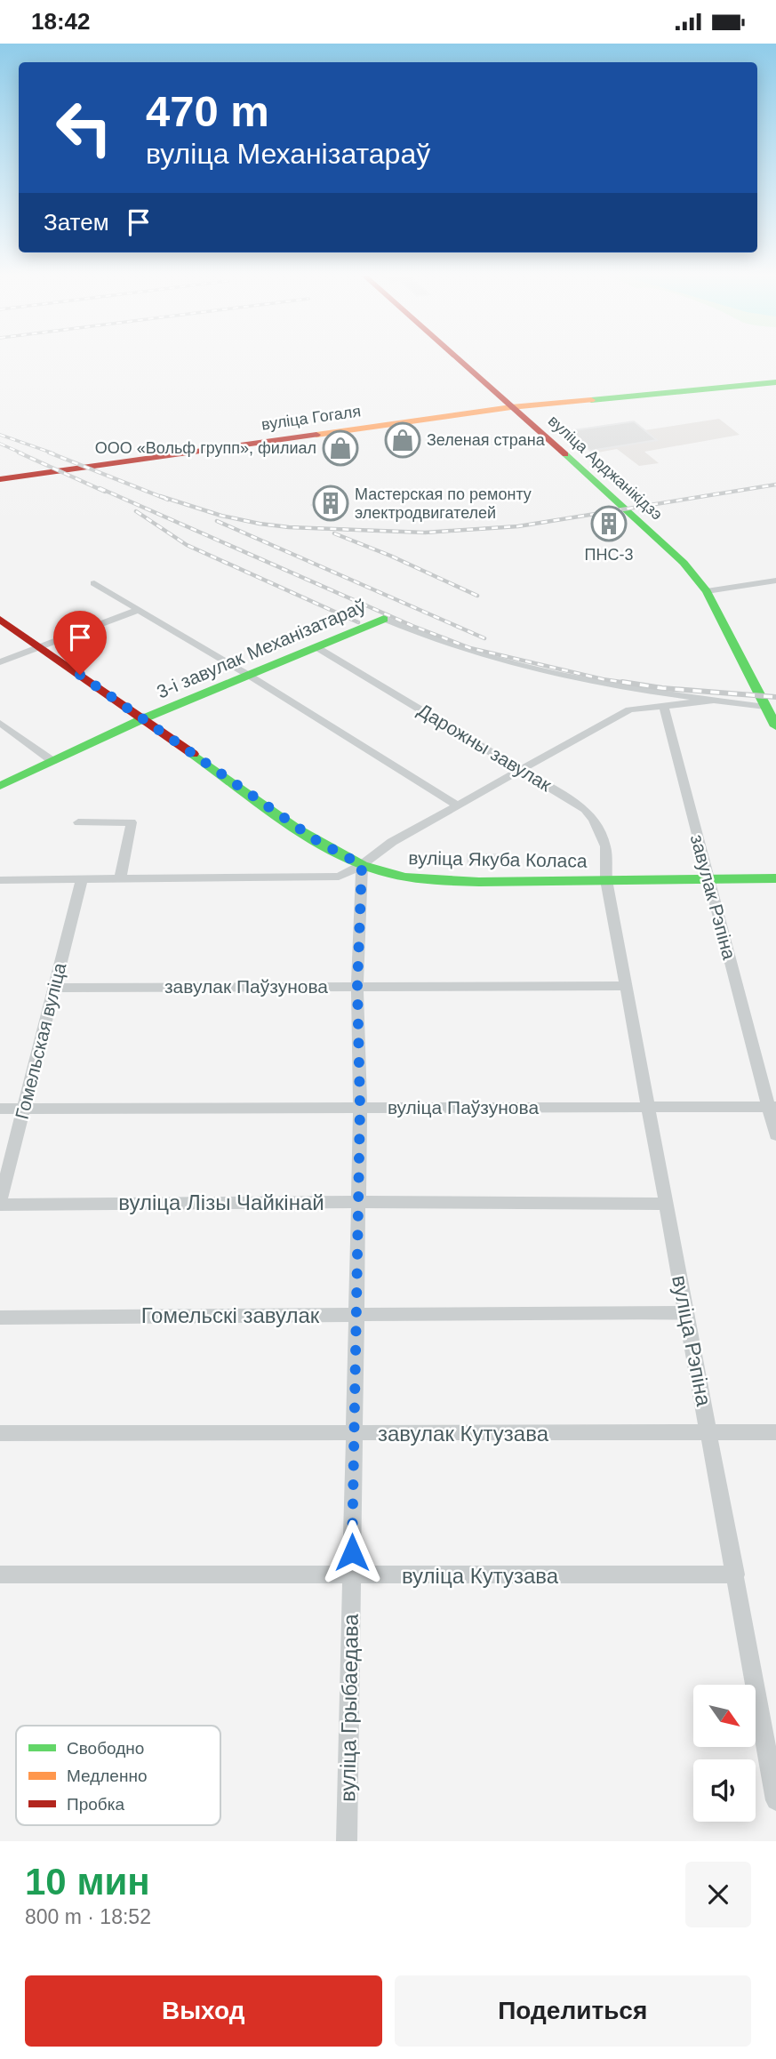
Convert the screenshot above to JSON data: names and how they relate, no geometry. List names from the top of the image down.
{
  "streets": {
    "main road": [
      "вуліца Гогаля",
      "вуліца Арджанікідзэ",
      "3-і завулак Механізатараў",
      "вуліца Якуба Коласа"
    ],
    "street": [
      "Дарожны завулак",
      "завулак Рэпіна",
      "завулак Паўзунова",
      "Гомельская вуліца",
      "вуліца Паўзунова",
      "вуліца Лізы Чайкінай",
      "Гомельскі завулак",
      "вуліца Рэпіна",
      "завулак Кутузава",
      "вуліца Кутузава",
      "вуліца Грыбаедава"
    ]
  },
  "crossings": [
    ["вуліца Гогаля", "вуліца Арджанікідзэ"],
    ["вуліца Арджанікідзэ", "3-і завулак Механізатараў"],
    ["3-і завулак Механізатараў", "Дарожны завулак"],
    ["3-і завулак Механізатараў", "вуліца Якуба Коласа"],
    ["Дарожны завулак", "вуліца Якуба Коласа"],
    ["Дарожны завулак", "вуліца Рэпіна"],
    ["вуліца Якуба Коласа", "завулак Рэпіна"],
    ["вуліца Якуба Коласа", "вуліца Рэпіна"],
    ["вуліца Якуба Коласа", "вуліца Грыбаедава"],
    ["завулак Рэпіна", "вуліца Паўзунова"],
    ["завулак Паўзунова", "Гомельская вуліца"],
    ["завулак Паўзунова", "вуліца Рэпіна"],
    ["завулак Паўзунова", "вуліца Грыбаедава"],
    ["Гомельская вуліца", "вуліца Паўзунова"],
    ["Гомельская вуліца", "вуліца Лізы Чайкінай"],
    ["вуліца Паўзунова", "вуліца Рэпіна"],
    ["вуліца Паўзунова", "вуліца Грыбаедава"],
    ["вуліца Лізы Чайкінай", "вуліца Рэпіна"],
    ["вуліца Лізы Чайкінай", "вуліца Грыбаедава"],
    ["Гомельскі завулак", "вуліца Рэпіна"],
    ["Гомельскі завулак", "вуліца Грыбаедава"],
    ["вуліца Рэпіна", "завулак Кутузава"],
    ["вуліца Рэпіна", "вуліца Кутузава"],
    ["завулак Кутузава", "вуліца Грыбаедава"],
    ["вуліца Кутузава", "вуліца Грыбаедава"]
  ],
  "places": {
    "shop": ["Зеленая страна", "ООО «Вольф групп», филиал"],
    "building": ["Мастерская по ремонту электродвигателей", "ПНС-3"]
  },
  "legend": ["Свободно", "Медленно", "Пробка"],
  "north": "bottom right",
  "page": {
    "status": "18:42",
    "turn": ["470 m", "вуліца Механізатараў"],
    "then": "Затем",
    "heading": ["10 мин", "800 m · 18:52"],
    "buttons": ["Выход", "Поделиться"]
  }
}
